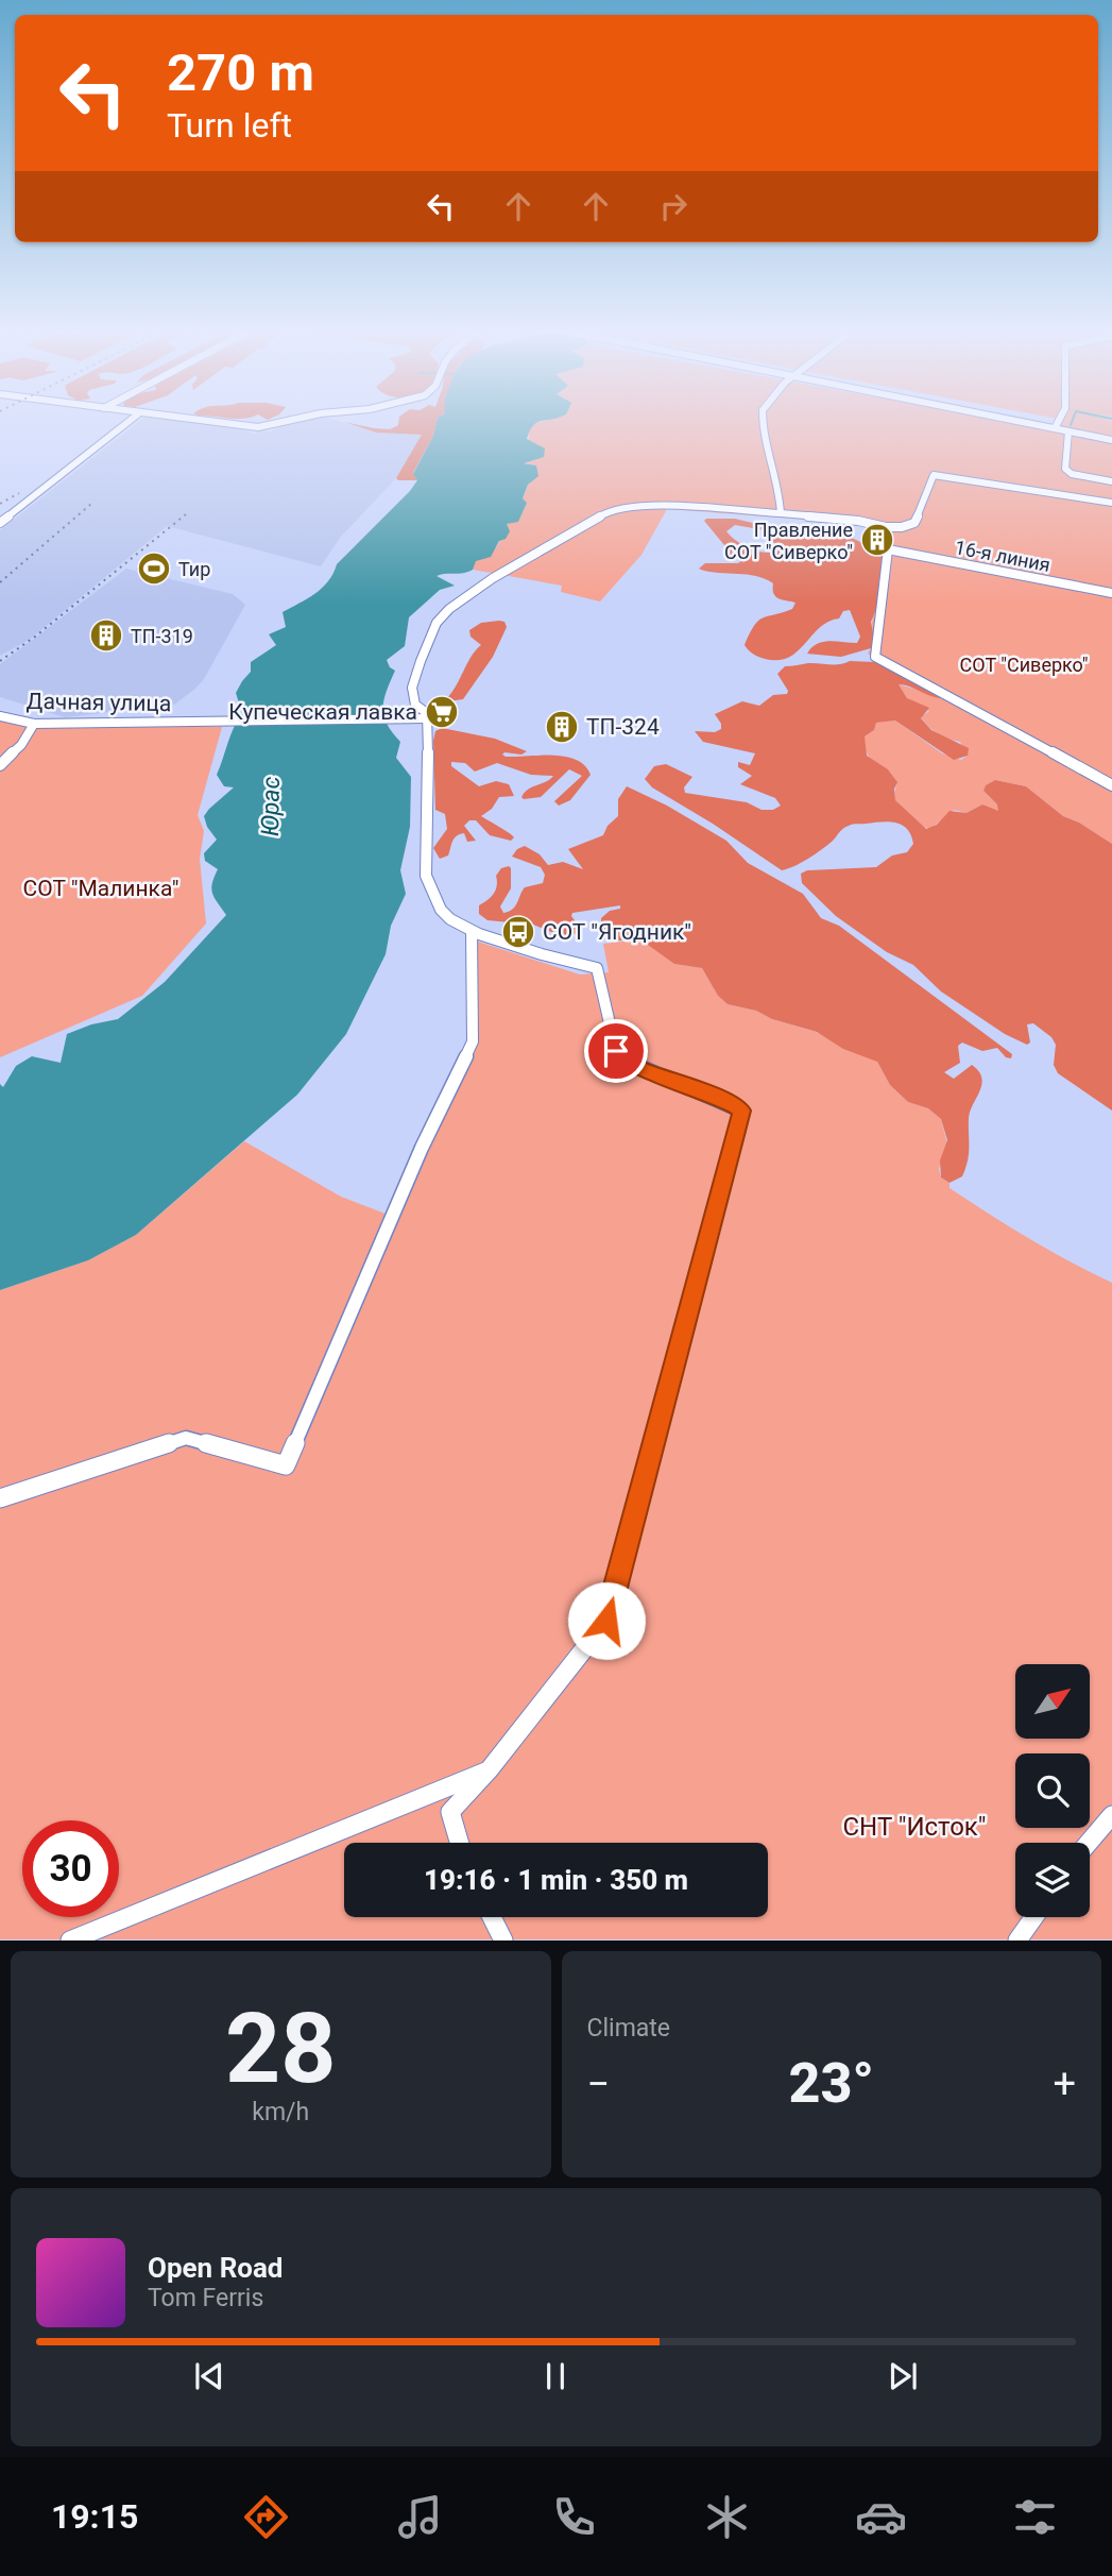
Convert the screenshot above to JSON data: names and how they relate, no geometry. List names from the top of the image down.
{
  "streets": {
    "street": ["16-я линия", "Дачная улица"]
  },
  "water": ["Юрас"],
  "parks": ["СОТ \"Сиверко\"", "СОТ \"Малинка\"", "СНТ \"Исток\""],
  "places": {
    "building": ["Правление СОТ \"Сиверко\"", "ТП-319", "ТП-324"],
    "sports": ["Тир"],
    "supermarket": ["Купеческая лавка"],
    "bus stop": ["СОТ \"Ягодник\""]
  },
  "north": "top right",
  "page": {
    "turn": ["270 m", "Turn left"],
    "limit": "30",
    "trip": "19:16 · 1 min · 350 m",
    "tile": [
      ["28", "km/h"],
      "Climate"
    ],
    "heat": ["−", "23°", "+"],
    "song": ["Open Road", "Tom Ferris"],
    "tabs": "19:15"
  }
}
